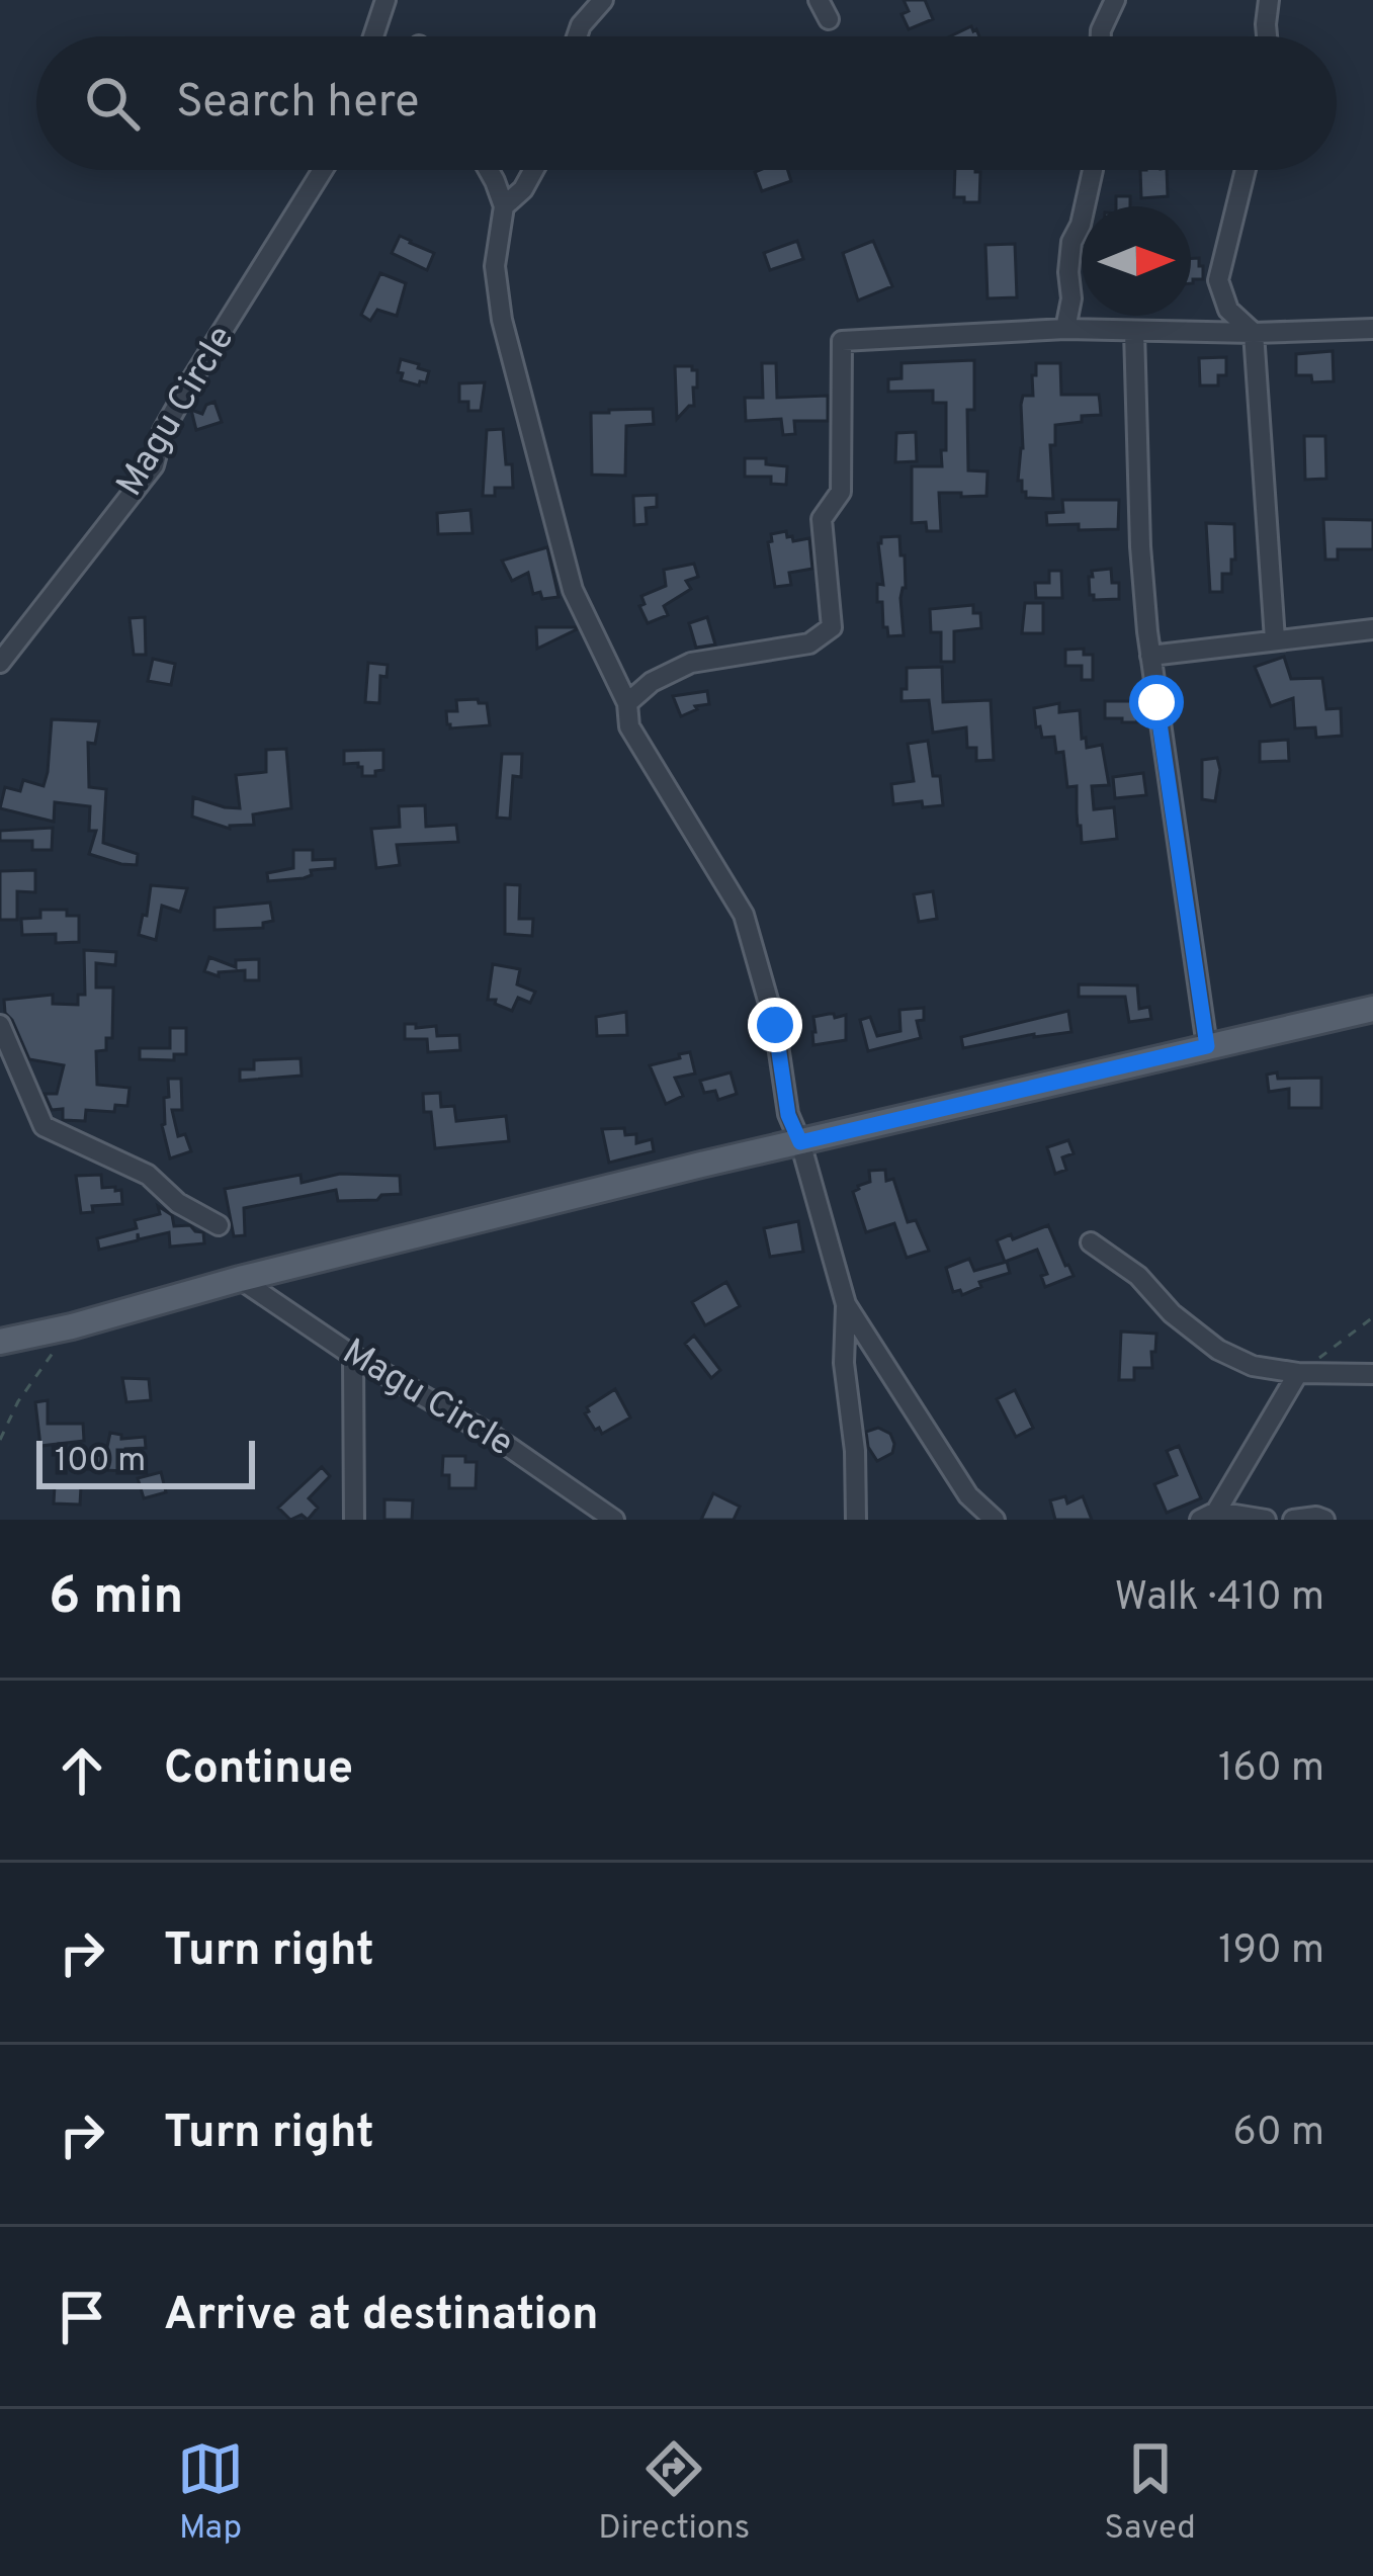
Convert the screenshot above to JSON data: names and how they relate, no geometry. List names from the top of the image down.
{
  "streets": {
    "street": ["Magu Circle"]
  },
  "scale_bar": "100 m",
  "north": "right",
  "page": {
    "search": "Search here",
    "scale": "100 m",
    "heading": ["6 min", "Walk · 410 m"],
    "list": [
      ["Continue", "160 m"],
      ["Turn right", "190 m"],
      ["Turn right", "60 m"],
      "Arrive at destination"
    ],
    "nav": ["Map", "Directions", "Saved"]
  }
}
